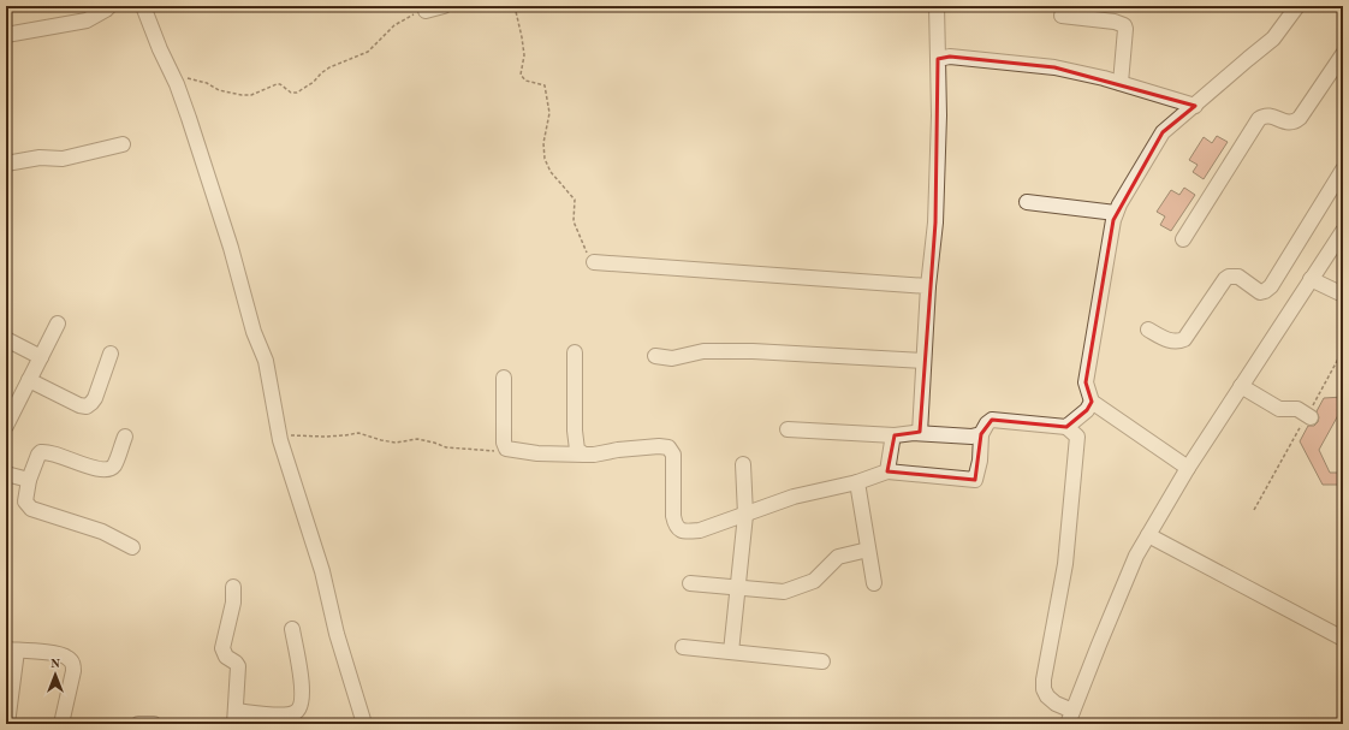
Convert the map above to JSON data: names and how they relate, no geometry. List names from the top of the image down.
{
  "north": "top"
}
